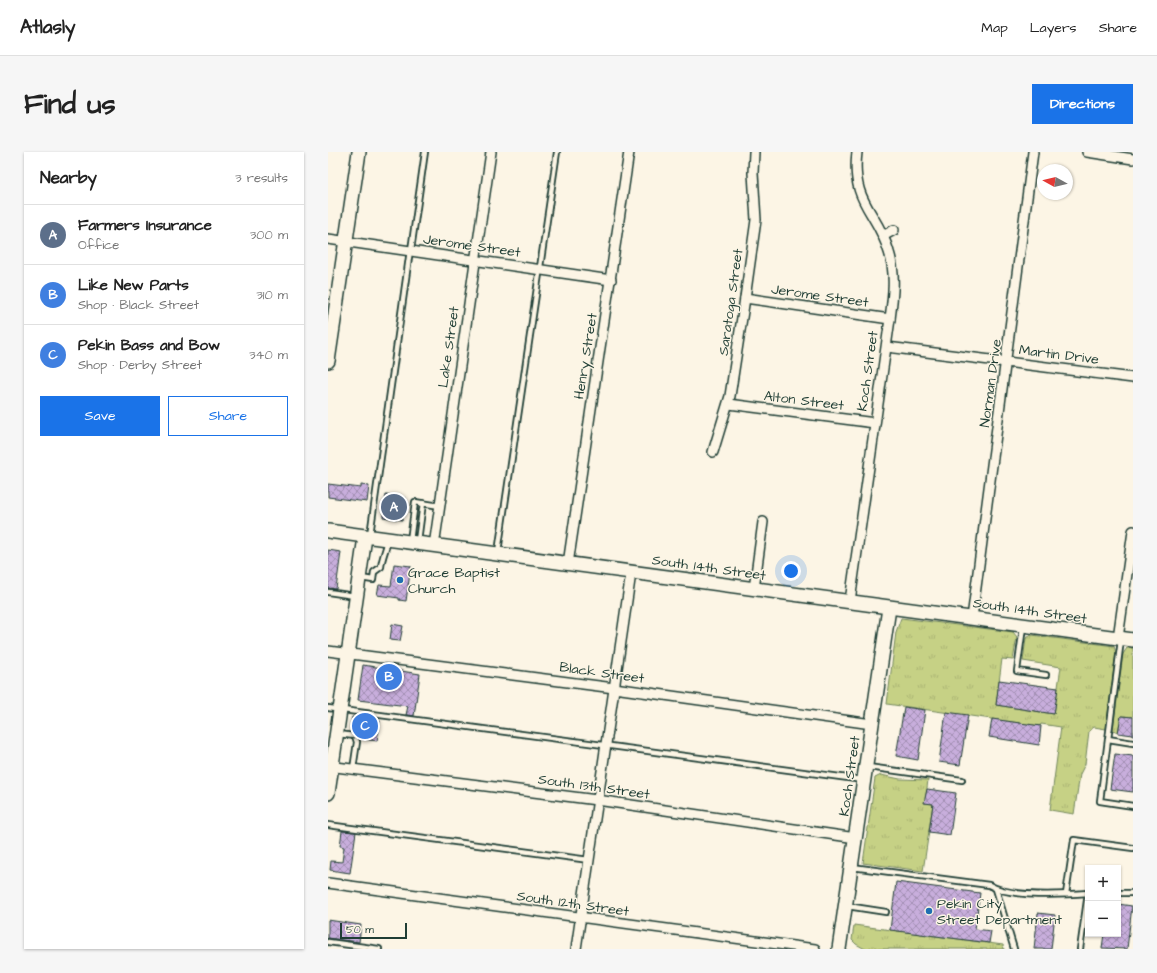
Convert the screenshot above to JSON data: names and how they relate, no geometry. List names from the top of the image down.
{
  "streets": {
    "main road": ["Koch Street", "South 14th Street"],
    "street": [
      "Jerome Street",
      "Saratoga Street",
      "Lake Street",
      "Martin Drive",
      "Henry Street",
      "Norman Drive",
      "Alton Street",
      "Black Street",
      "South 13th Street",
      "South 12th Street"
    ]
  },
  "crossings": [
    ["Jerome Street", "Saratoga Street"],
    ["Jerome Street", "Lake Street"],
    ["Jerome Street", "Henry Street"],
    ["Jerome Street", "Koch Street"],
    ["Saratoga Street", "Alton Street"],
    ["Lake Street", "South 14th Street"],
    ["Martin Drive", "Koch Street"],
    ["Martin Drive", "Norman Drive"],
    ["Henry Street", "South 14th Street"],
    ["Koch Street", "Alton Street"],
    ["Koch Street", "South 14th Street"],
    ["Koch Street", "Black Street"],
    ["Koch Street", "South 13th Street"],
    ["Norman Drive", "South 14th Street"]
  ],
  "places": ["Grace Baptist Church", "Pekin City Street Department"],
  "scale_bar": "50 m",
  "north": "left",
  "page": {
    "header": "Atlasly",
    "nav": ["Map", "Layers", "Share"],
    "buttons": [
      "Directions",
      ["Save", "Share"]
    ],
    "title": "Find us",
    "heading": ["Nearby", "3 results"],
    "list": [
      {
        "mark": "A",
        "name": "Farmers Insurance",
        "note": "Office",
        "value": "300 m"
      },
      {
        "mark": "B",
        "name": "Like New Parts",
        "note": "Shop · Black Street",
        "value": "310 m"
      },
      {
        "mark": "C",
        "name": "Pekin Bass and Bow",
        "note": "Shop · Derby Street",
        "value": "340 m"
      }
    ],
    "pins": ["A", "B", "C"],
    "map_buttons": ["+", "−"],
    "scale": "50 m"
  }
}
